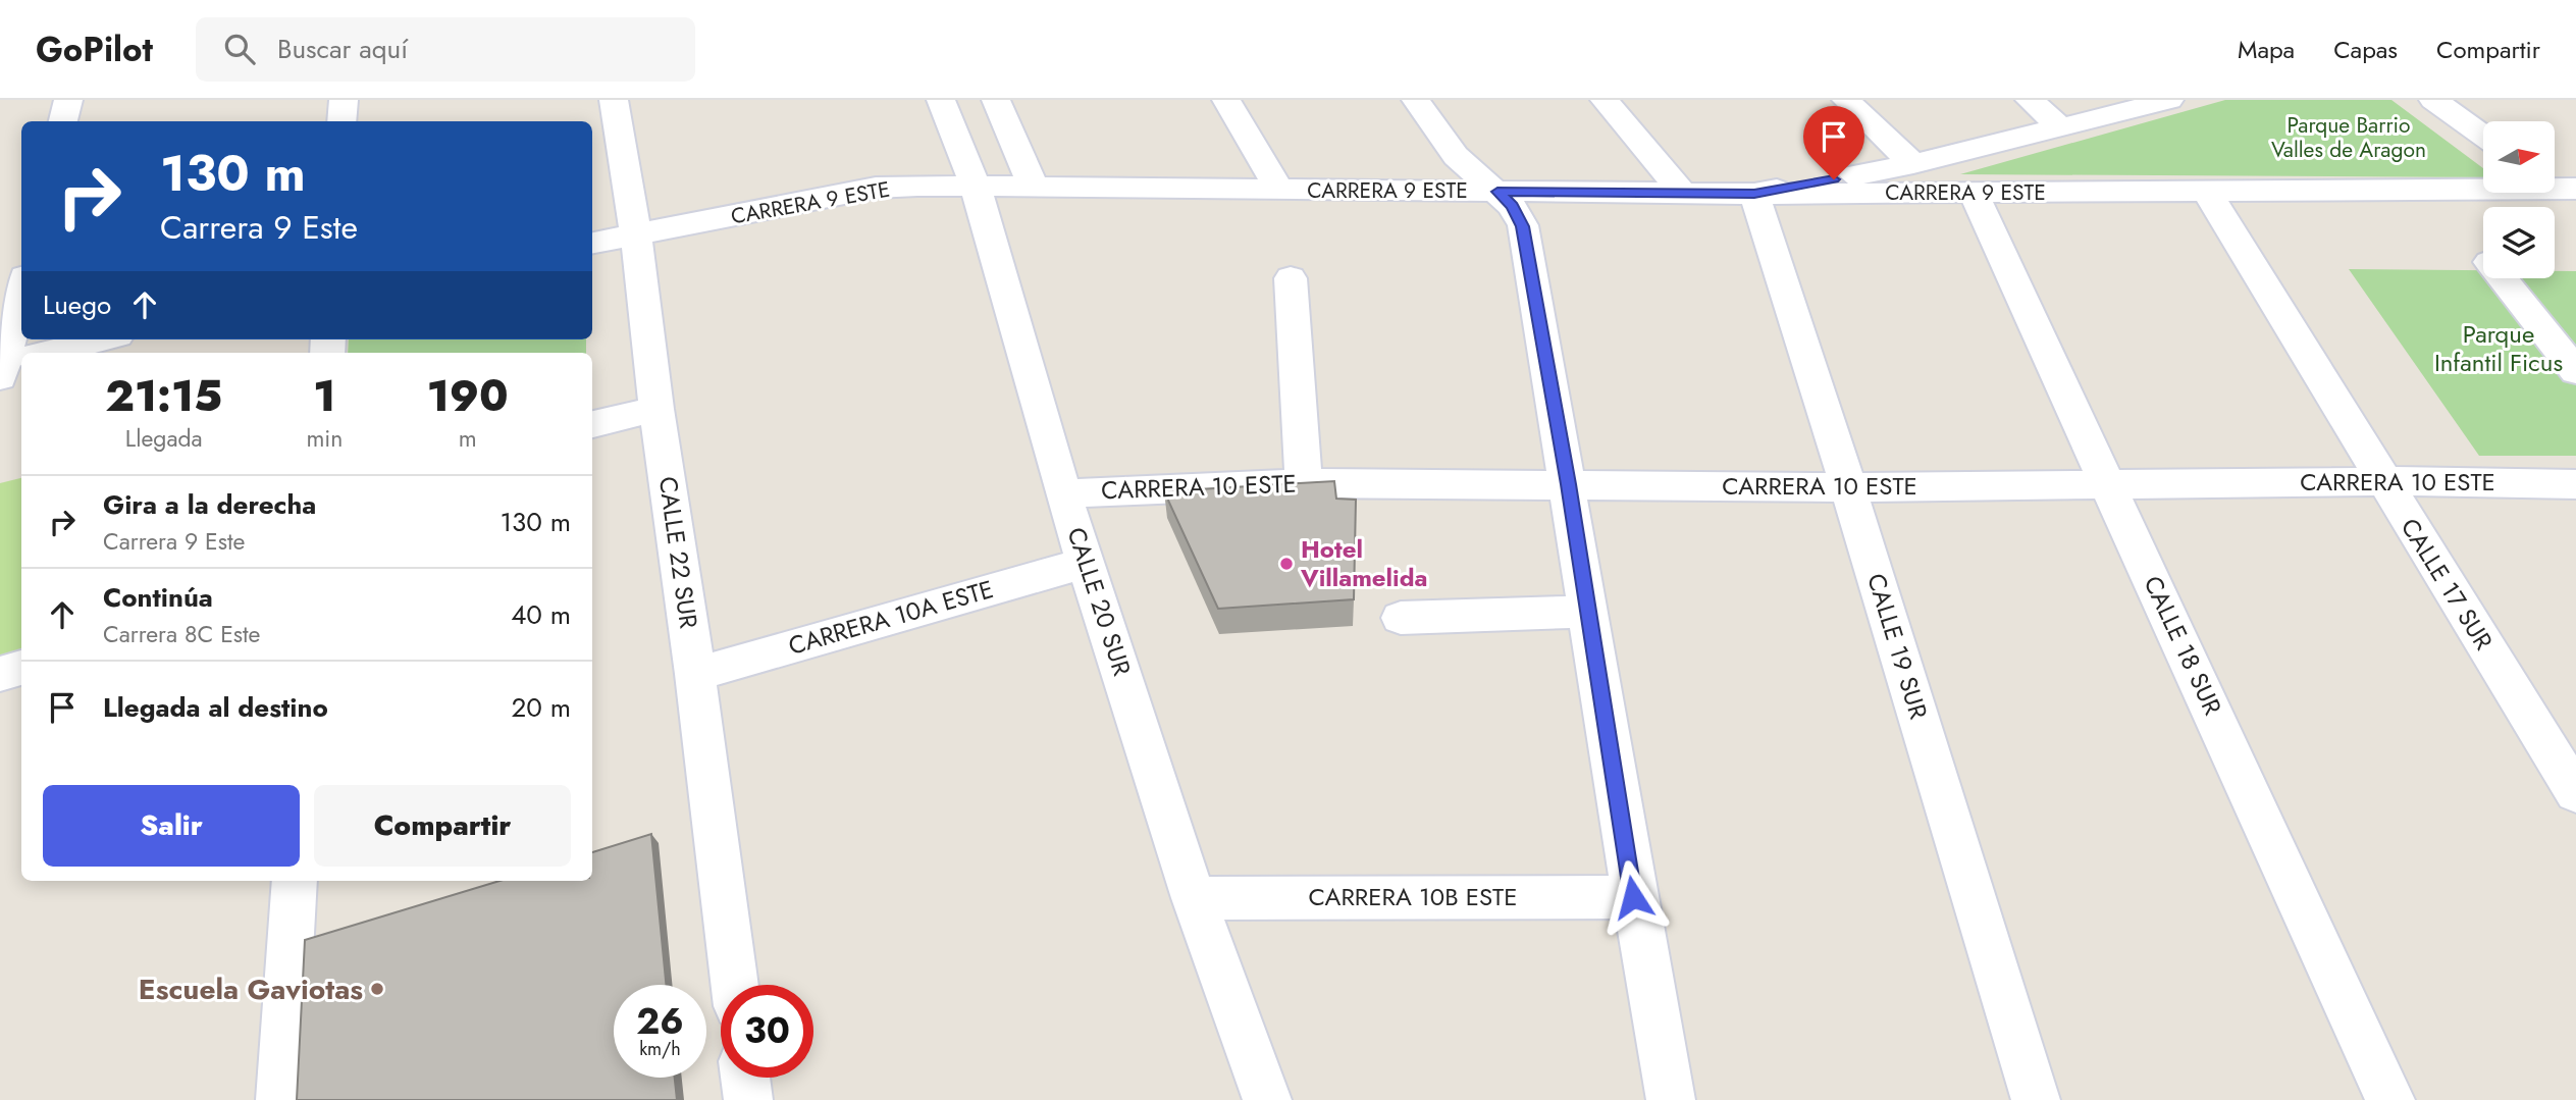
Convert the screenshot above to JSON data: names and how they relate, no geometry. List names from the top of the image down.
{
  "streets": {
    "street": [
      "CARRERA 9 ESTE",
      "CARRERA 10 ESTE",
      "CALLE 22 SUR",
      "CALLE 17 SUR",
      "CALLE 20 SUR",
      "CARRERA 10A ESTE",
      "CALLE 18 SUR",
      "CALLE 19 SUR",
      "CARRERA 10B ESTE"
    ]
  },
  "crossings": [
    ["CARRERA 9 ESTE", "CALLE 22 SUR"],
    ["CARRERA 9 ESTE", "CALLE 17 SUR"],
    ["CARRERA 9 ESTE", "CALLE 20 SUR"],
    ["CARRERA 9 ESTE", "CALLE 18 SUR"],
    ["CARRERA 9 ESTE", "CALLE 19 SUR"],
    ["CARRERA 10 ESTE", "CALLE 17 SUR"],
    ["CARRERA 10 ESTE", "CALLE 20 SUR"],
    ["CARRERA 10 ESTE", "CALLE 18 SUR"],
    ["CARRERA 10 ESTE", "CALLE 19 SUR"],
    ["CALLE 22 SUR", "CARRERA 10A ESTE"],
    ["CALLE 20 SUR", "CARRERA 10A ESTE"],
    ["CALLE 20 SUR", "CARRERA 10B ESTE"]
  ],
  "parks": ["Parque Barrio Valles de Aragon", "Parque Infantil Ficus"],
  "places": ["Hotel Villamelida", "Escuela Gaviotas"],
  "north": "right",
  "page": {
    "header": "GoPilot",
    "search": "Buscar aquí",
    "nav": ["Mapa", "Capas", "Compartir"],
    "turn": ["130 m", "Carrera 9 Este"],
    "then": "Luego",
    "eta": [
      "21:15",
      "Llegada",
      "1",
      "min",
      "190",
      "m"
    ],
    "list": [
      {
        "name": "Gira a la derecha",
        "note": "Carrera 9 Este",
        "value": "130 m"
      },
      {
        "name": "Continúa",
        "note": "Carrera 8C Este",
        "value": "40 m"
      },
      {
        "name": "Llegada al destino",
        "value": "20 m"
      }
    ],
    "buttons": ["Salir", "Compartir"],
    "speed": "26 km/h",
    "limit": "30"
  }
}
